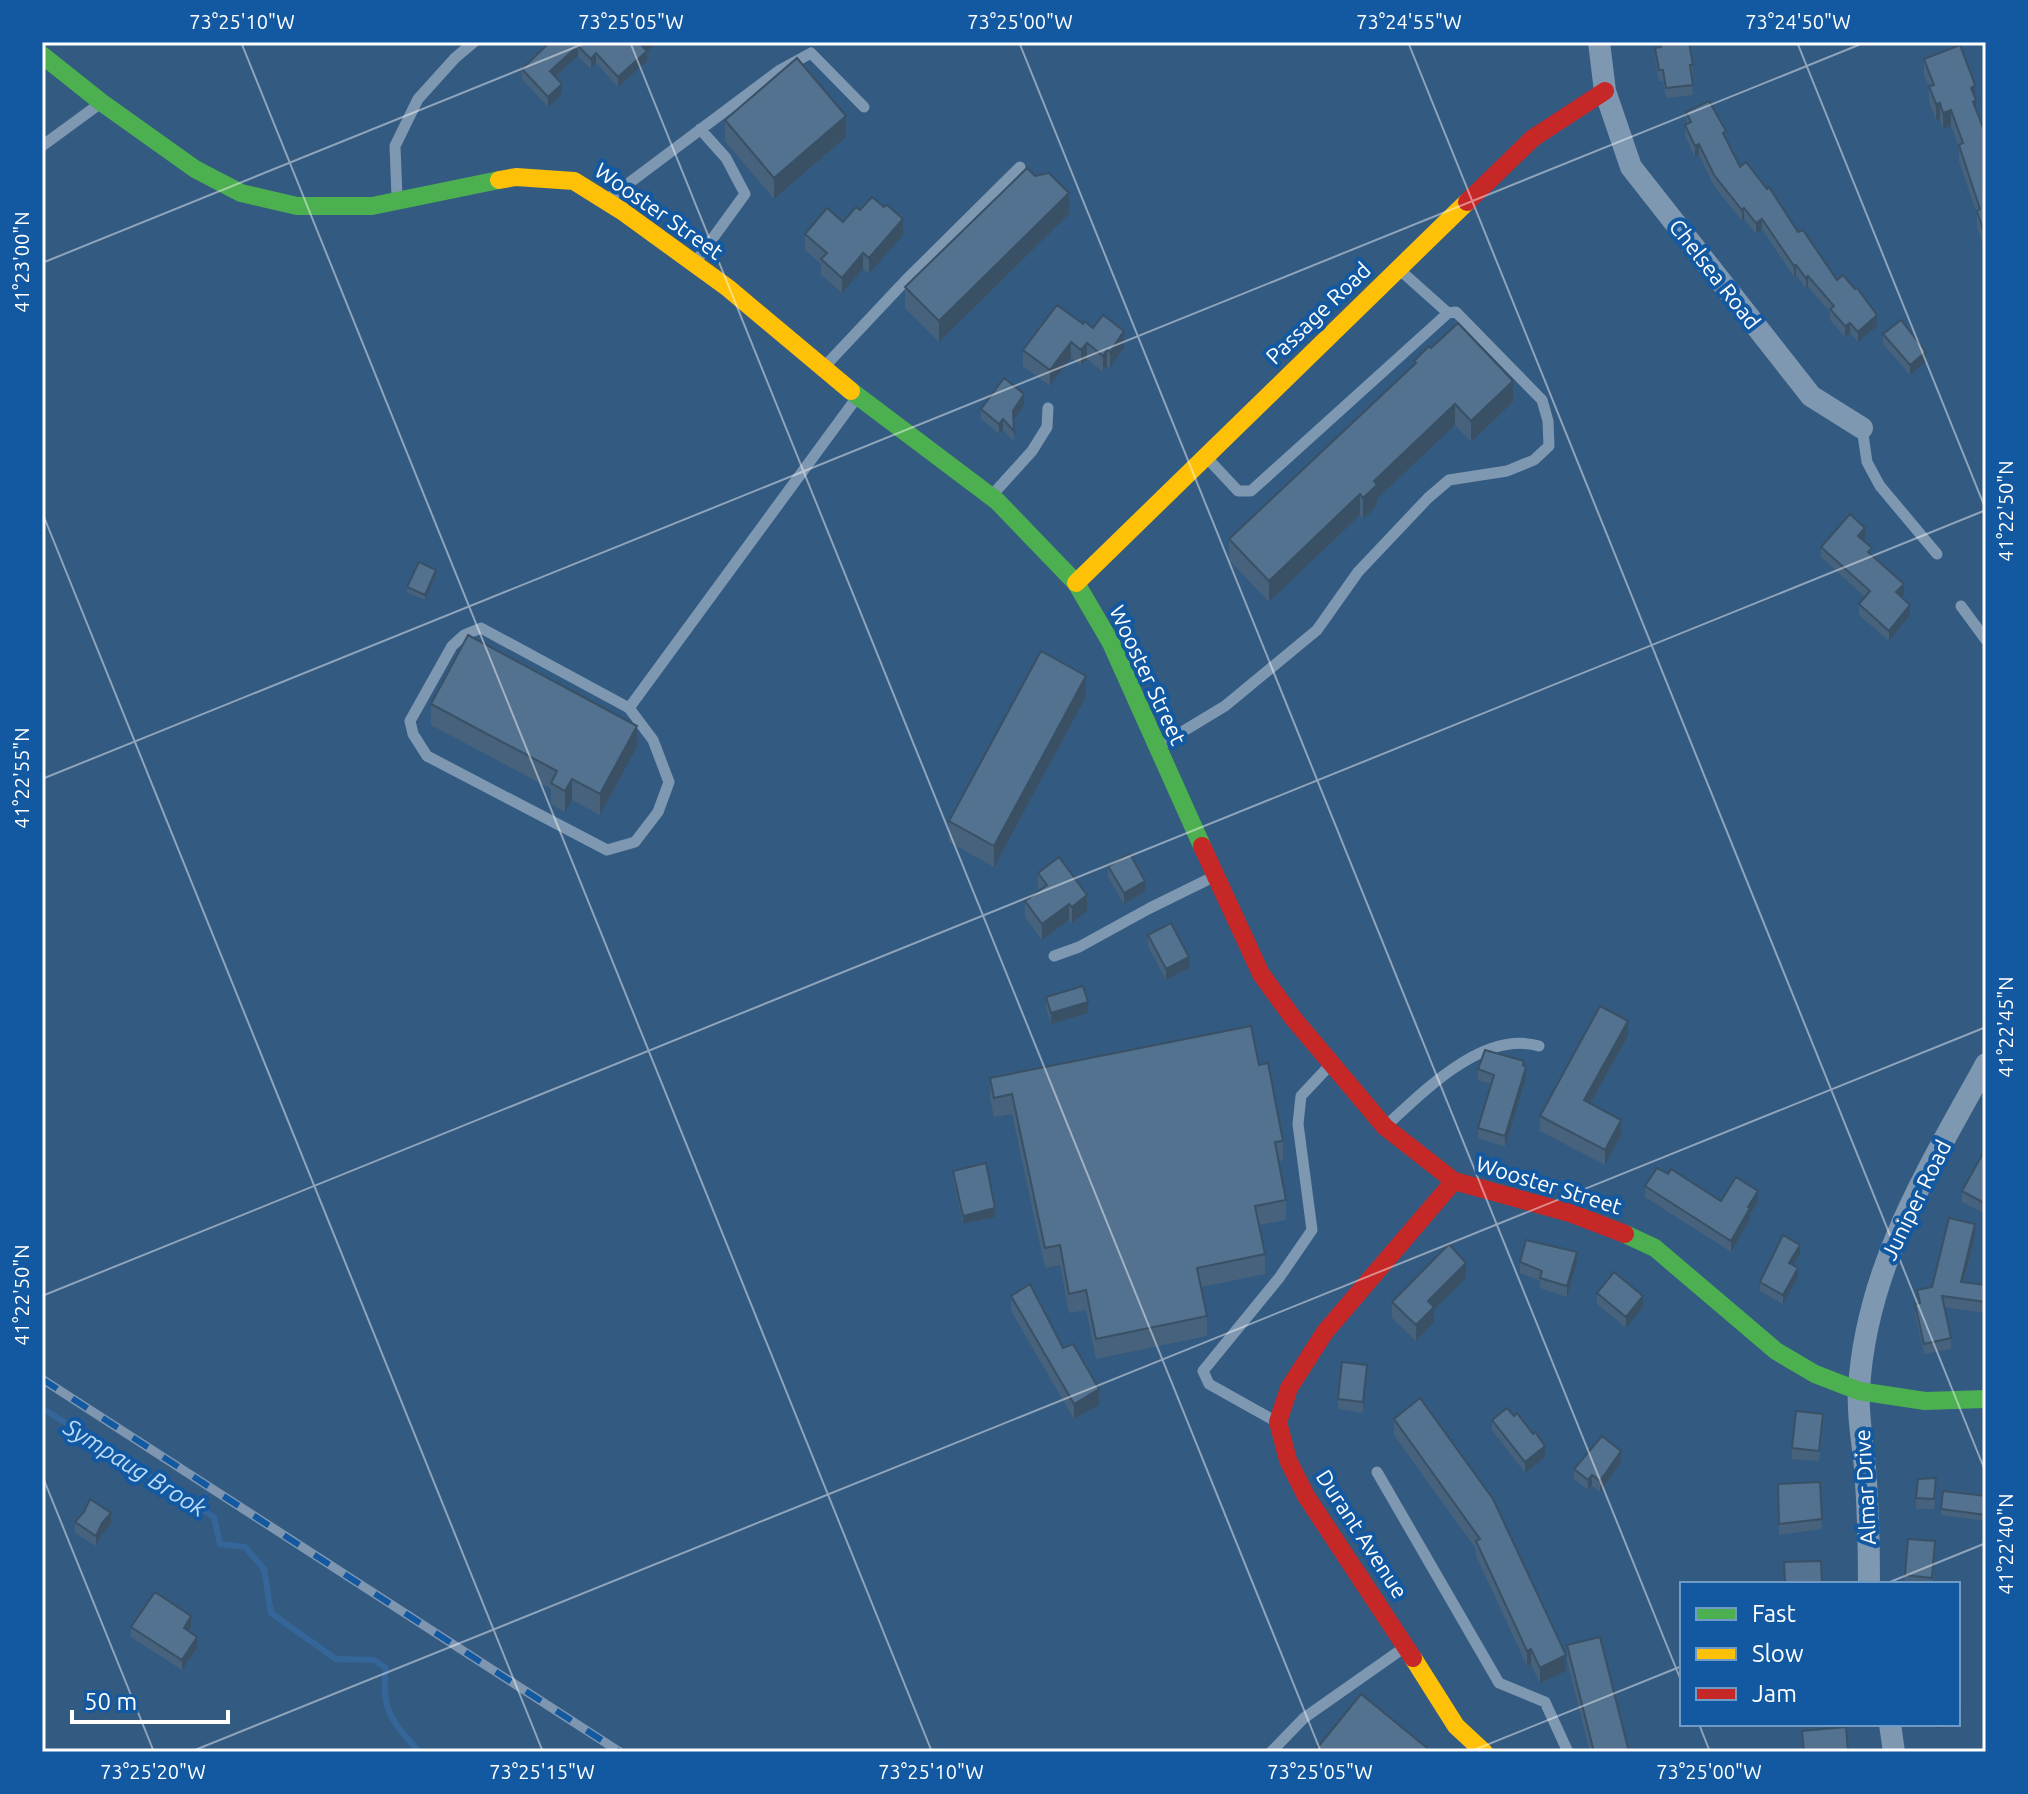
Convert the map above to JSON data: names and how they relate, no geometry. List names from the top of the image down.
{
  "streets": {
    "street": [
      "Wooster Street",
      "Chelsea Road",
      "Passage Road",
      "Juniper Road",
      "Almar Drive",
      "Durant Avenue"
    ]
  },
  "crossings": [
    ["Wooster Street", "Passage Road"],
    ["Wooster Street", "Juniper Road"],
    ["Wooster Street", "Almar Drive"],
    ["Chelsea Road", "Passage Road"],
    ["Juniper Road", "Almar Drive"]
  ],
  "water": ["Sympaug Brook"],
  "legend": ["Fast", "Slow", "Jam"],
  "scale_bar": "50 m",
  "coordinates": [
    "73°25'10\"W",
    "73°25'05\"W",
    "73°25'00\"W",
    "73°24'55\"W",
    "73°24'50\"W",
    "41°23'00\"N",
    "41°22'50\"N",
    "41°22'55\"N",
    "41°22'45\"N",
    "41°22'40\"N",
    "73°25'20\"W",
    "73°25'15\"W"
  ]
}
